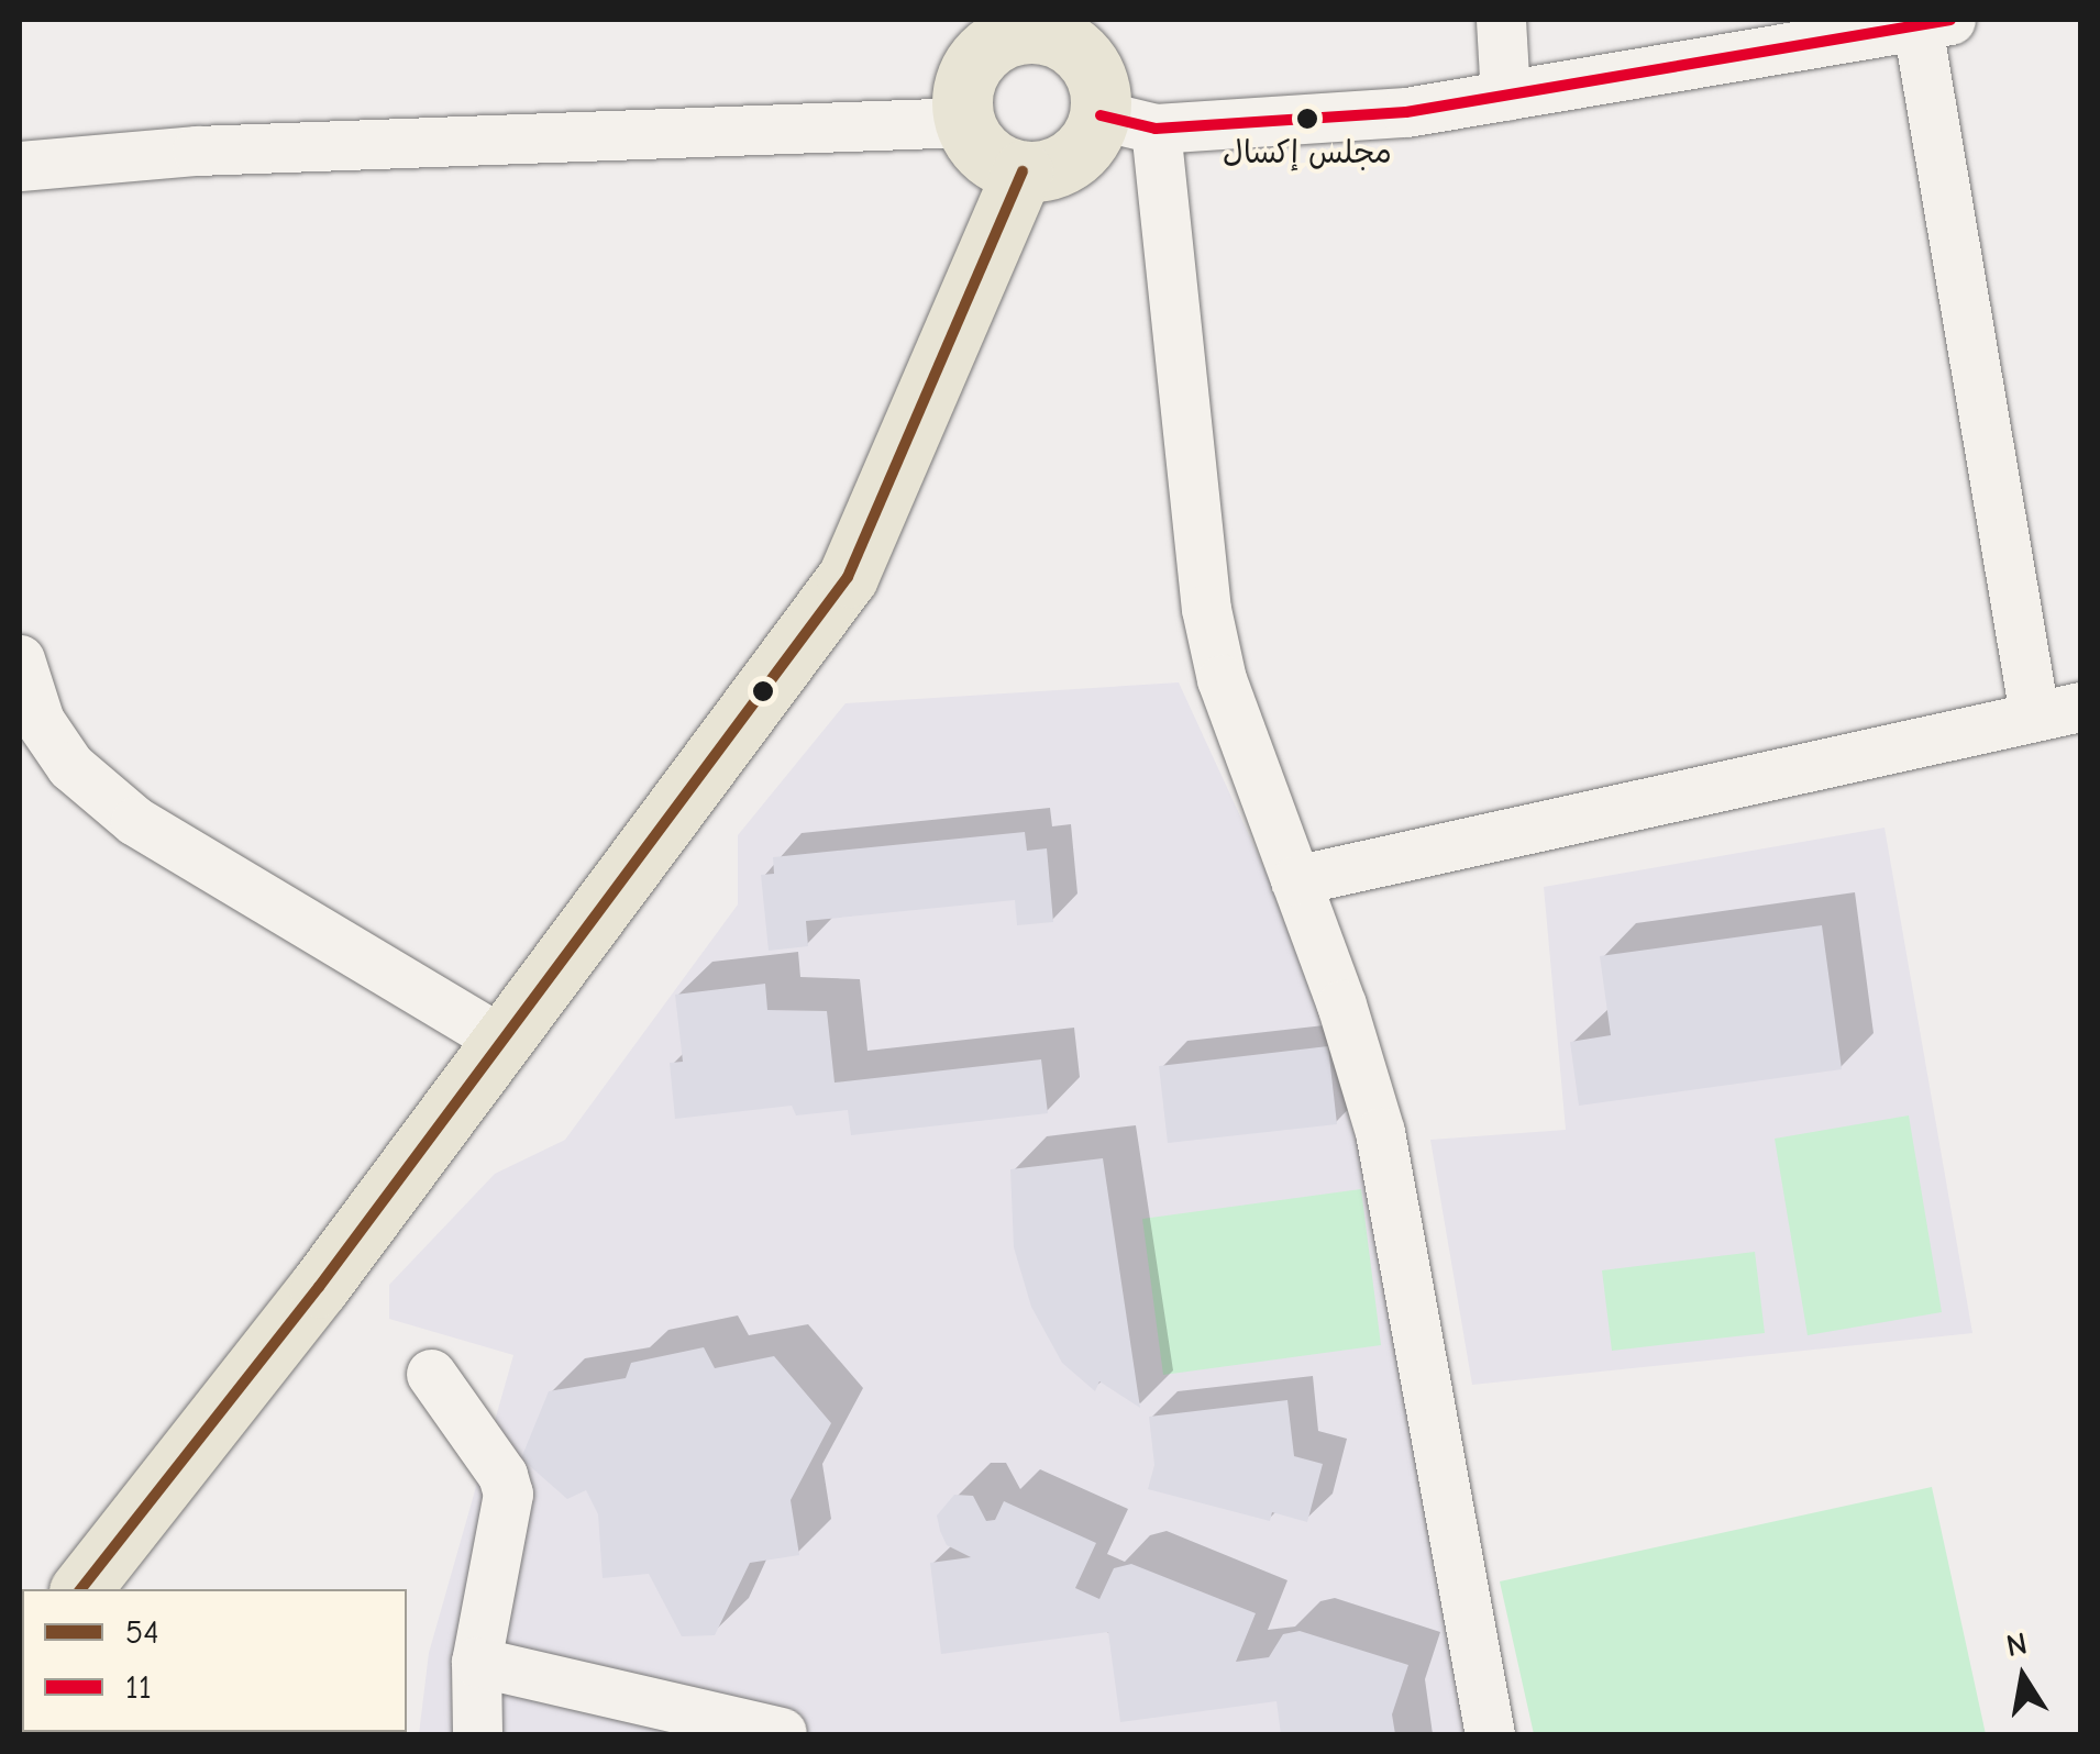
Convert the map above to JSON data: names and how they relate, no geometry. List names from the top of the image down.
{
  "places": ["مجلس إكسال"],
  "lines": ["transit line 11", "transit line 54"],
  "legend": ["54", "11"],
  "north": "top"
}
